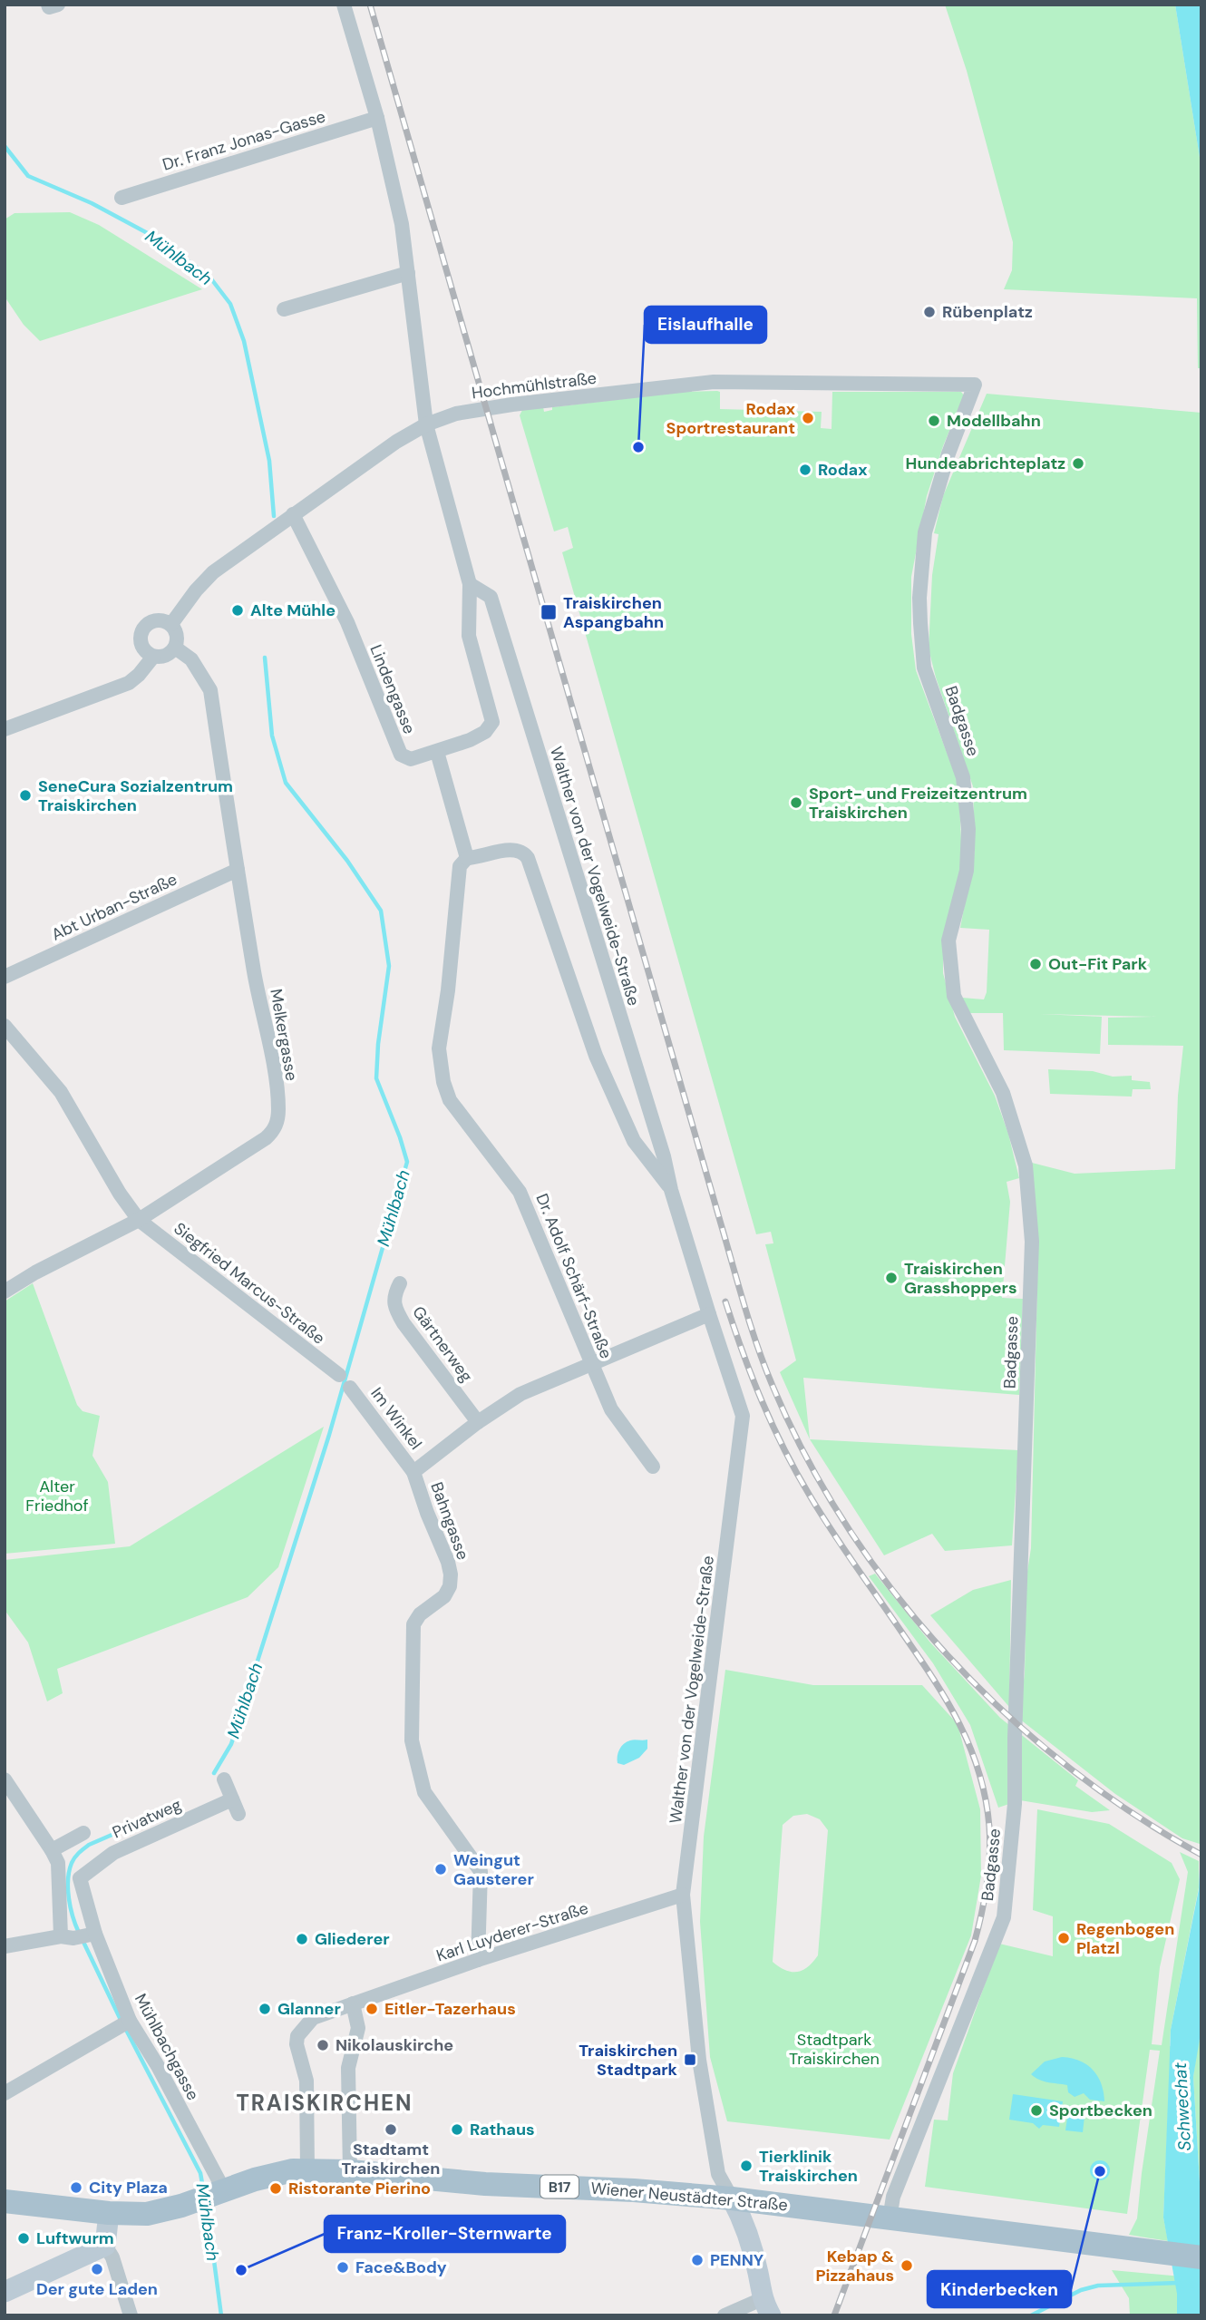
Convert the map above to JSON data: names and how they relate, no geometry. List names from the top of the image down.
{
  "streets": {
    "main road": ["B17", "Wiener Neustädter Straße"],
    "street": [
      "Dr. Franz Jonas-Gasse",
      "Hochmühlstraße",
      "Lindengasse",
      "Badgasse",
      "Walther von der Vogelweide-Straße",
      "Abt Urban-Straße",
      "Melkergasse",
      "Dr. Adolf Schärf-Straße",
      "Siegfried Marcus-Straße",
      "Gärtnerweg",
      "Im Winkel",
      "Bahngasse",
      "Privatweg",
      "Karl Luyderer-Straße",
      "Mühlbachgasse"
    ]
  },
  "crossings": [
    ["Hochmühlstraße", "Lindengasse"],
    ["Hochmühlstraße", "Badgasse"],
    ["Hochmühlstraße", "Melkergasse"],
    ["Badgasse", "Wiener Neustädter Straße"],
    ["Walther von der Vogelweide-Straße", "Dr. Adolf Schärf-Straße"],
    ["Walther von der Vogelweide-Straße", "Bahngasse"],
    ["Walther von der Vogelweide-Straße", "Karl Luyderer-Straße"],
    ["Walther von der Vogelweide-Straße", "Wiener Neustädter Straße"],
    ["Abt Urban-Straße", "Melkergasse"],
    ["Melkergasse", "Siegfried Marcus-Straße"],
    ["Dr. Adolf Schärf-Straße", "Bahngasse"],
    ["Gärtnerweg", "Bahngasse"],
    ["Im Winkel", "Bahngasse"],
    ["Bahngasse", "Karl Luyderer-Straße"],
    ["Privatweg", "Mühlbachgasse"],
    ["Karl Luyderer-Straße", "Wiener Neustädter Straße"],
    ["Mühlbachgasse", "Wiener Neustädter Straße"]
  ],
  "districts": ["TRAISKIRCHEN"],
  "water": ["Mühlbach", "Schwechat"],
  "parks": ["Alter Friedhof", "Stadtpark Traiskirchen"],
  "places": {
    "other": [
      "Rübenplatz",
      "Rodax Sportrestaurant",
      "Modellbahn",
      "Eislaufhalle",
      "Hundeabrichteplatz",
      "Rodax",
      "Alte Mühle",
      "SeneCura Sozialzentrum Traiskirchen",
      "Sport- und Freizeitzentrum Traiskirchen",
      "Out-Fit Park",
      "Traiskirchen Grasshoppers",
      "Weingut Gausterer",
      "Regenbogen Platzl",
      "Gliederer",
      "Glanner",
      "Eitler-Tazerhaus",
      "Nikolauskirche",
      "Sportbecken",
      "Stadtamt Traiskirchen",
      "Rathaus",
      "Tierklinik Traiskirchen",
      "Kinderbecken",
      "City Plaza",
      "Ristorante Pierino",
      "Luftwurm",
      "PENNY",
      "Kebap & Pizzahaus",
      "Face&Body",
      "Der gute Laden",
      "Franz-Kroller-Sternwarte"
    ],
    "transit": ["Traiskirchen Aspangbahn", "Traiskirchen Stadtpark"]
  }
}
